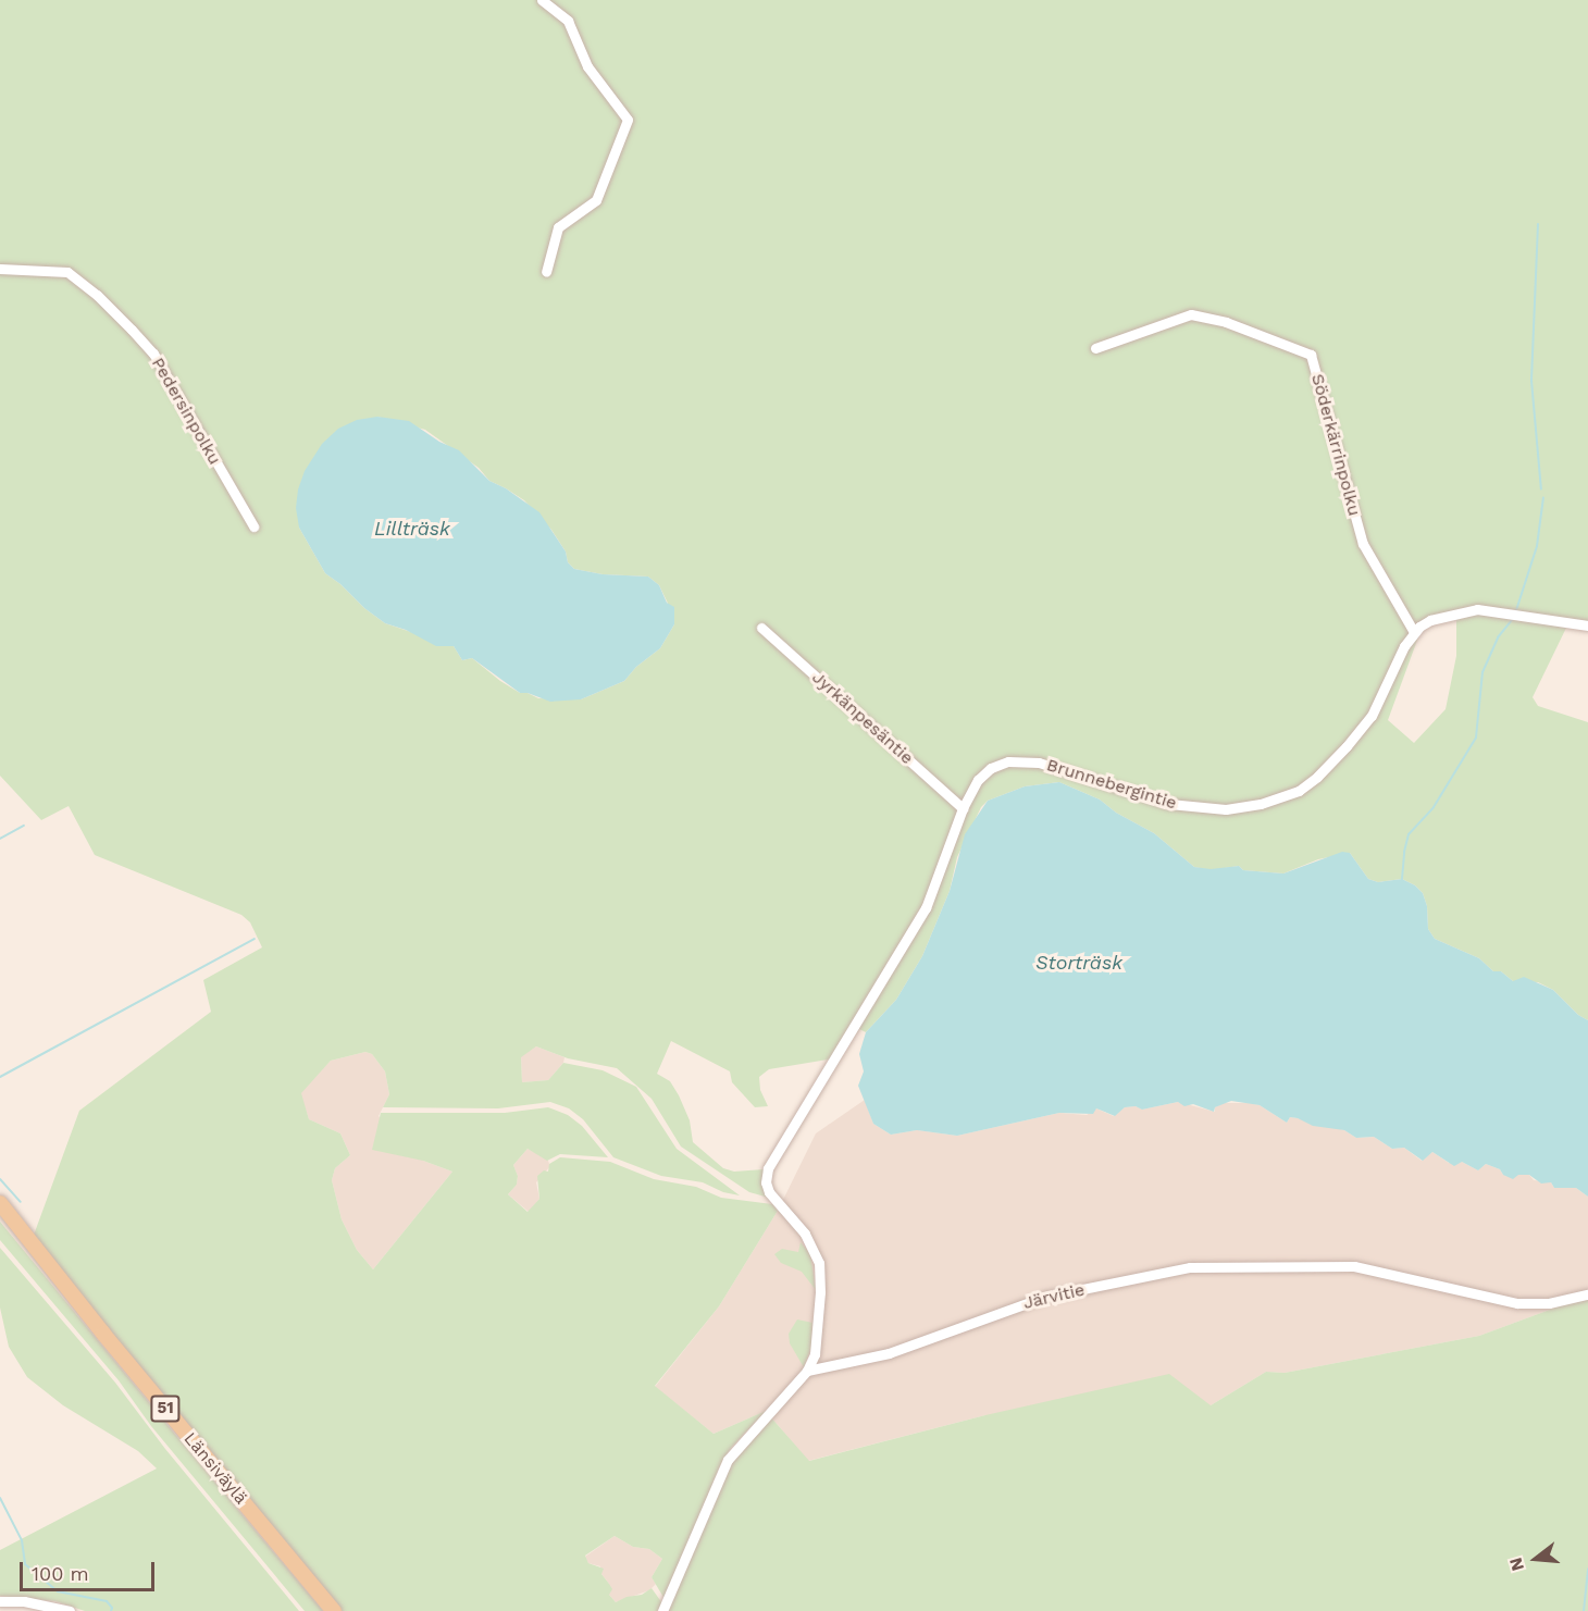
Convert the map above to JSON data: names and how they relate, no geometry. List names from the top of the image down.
{
  "streets": {
    "main road": ["51", "Länsiväylä"],
    "street": [
      "Pedersinpolku",
      "Söderkärrinpolku",
      "Jyrkänpesäntie",
      "Brunnebergintie",
      "Järvitie"
    ]
  },
  "crossings": [
    ["Söderkärrinpolku", "Brunnebergintie"],
    ["Jyrkänpesäntie", "Brunnebergintie"],
    ["Brunnebergintie", "Järvitie"]
  ],
  "water": ["Lillträsk", "Storträsk"],
  "scale_bar": "100 m",
  "north": "left"
}
